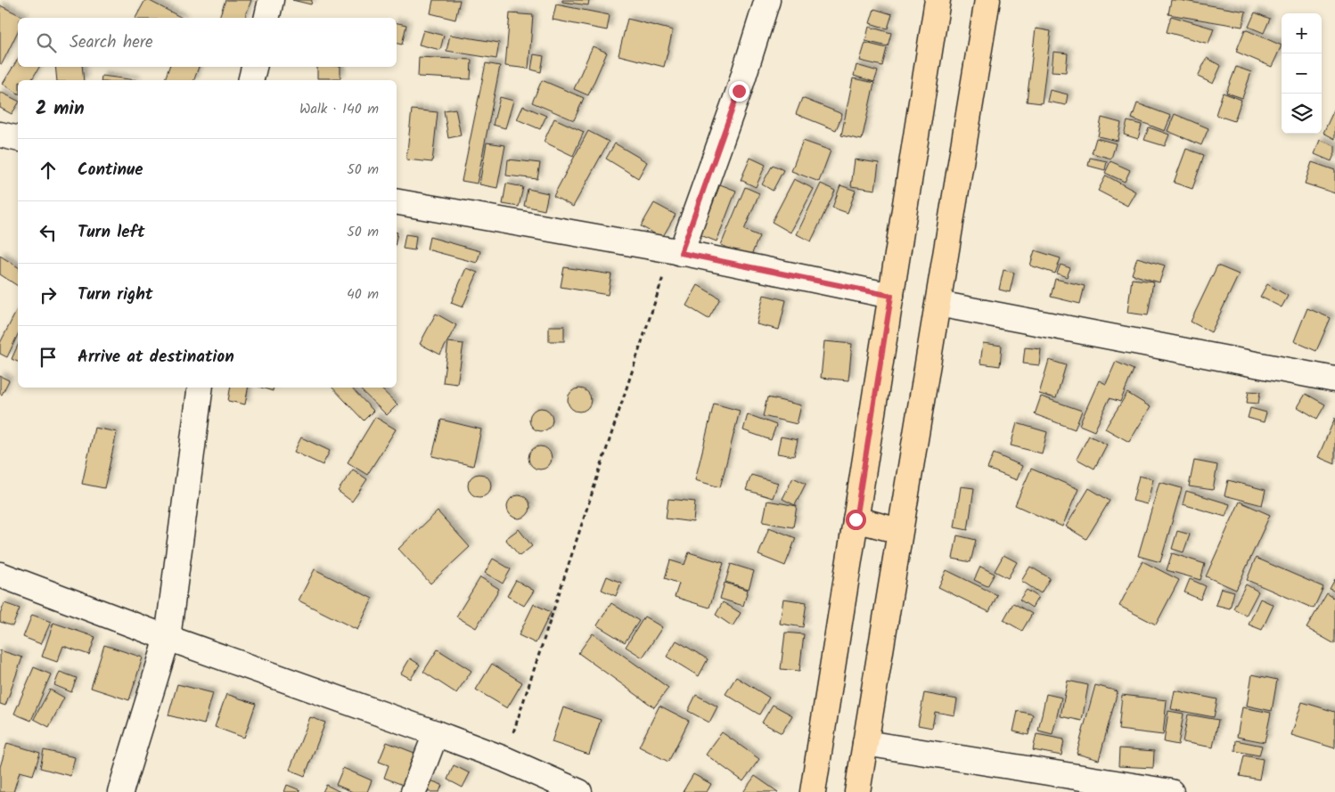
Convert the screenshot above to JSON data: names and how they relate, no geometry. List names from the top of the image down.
{
  "page": {
    "map_buttons": ["+", "−"],
    "search": "Search here",
    "heading": ["2 min", "Walk · 140 m"],
    "list": [
      ["Continue", "50 m"],
      ["Turn left", "50 m"],
      ["Turn right", "40 m"],
      "Arrive at destination"
    ]
  }
}
